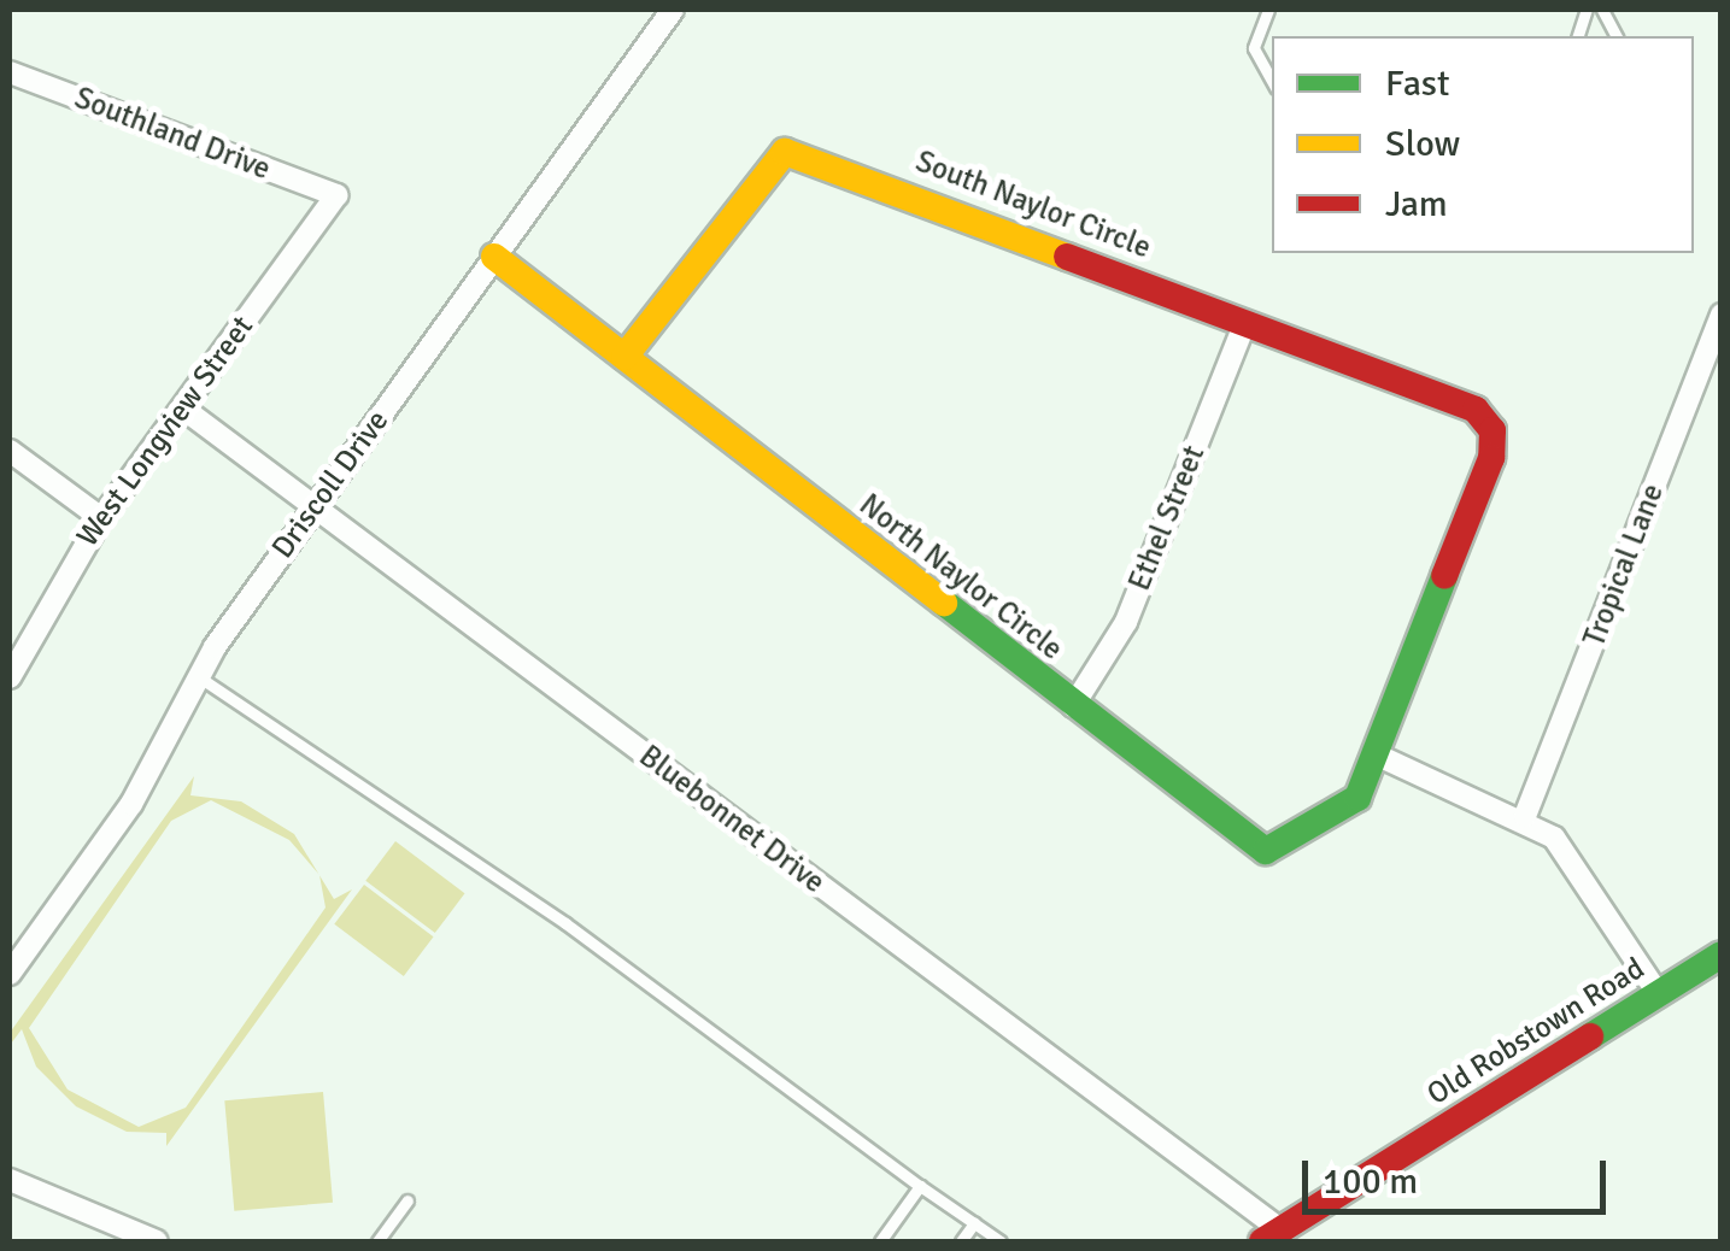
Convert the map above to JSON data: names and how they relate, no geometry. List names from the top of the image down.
{
  "streets": {
    "street": [
      "Southland Drive",
      "South Naylor Circle",
      "West Longview Street",
      "Driscoll Drive",
      "Ethel Street",
      "Tropical Lane",
      "North Naylor Circle",
      "Bluebonnet Drive",
      "Old Robstown Road"
    ]
  },
  "crossings": [
    ["Southland Drive", "West Longview Street"],
    ["South Naylor Circle", "Ethel Street"],
    ["South Naylor Circle", "North Naylor Circle"],
    ["West Longview Street", "Bluebonnet Drive"],
    ["Driscoll Drive", "North Naylor Circle"],
    ["Driscoll Drive", "Bluebonnet Drive"],
    ["Ethel Street", "North Naylor Circle"],
    ["Bluebonnet Drive", "Old Robstown Road"]
  ],
  "legend": ["Fast", "Slow", "Jam"],
  "scale_bar": "100 m"
}
